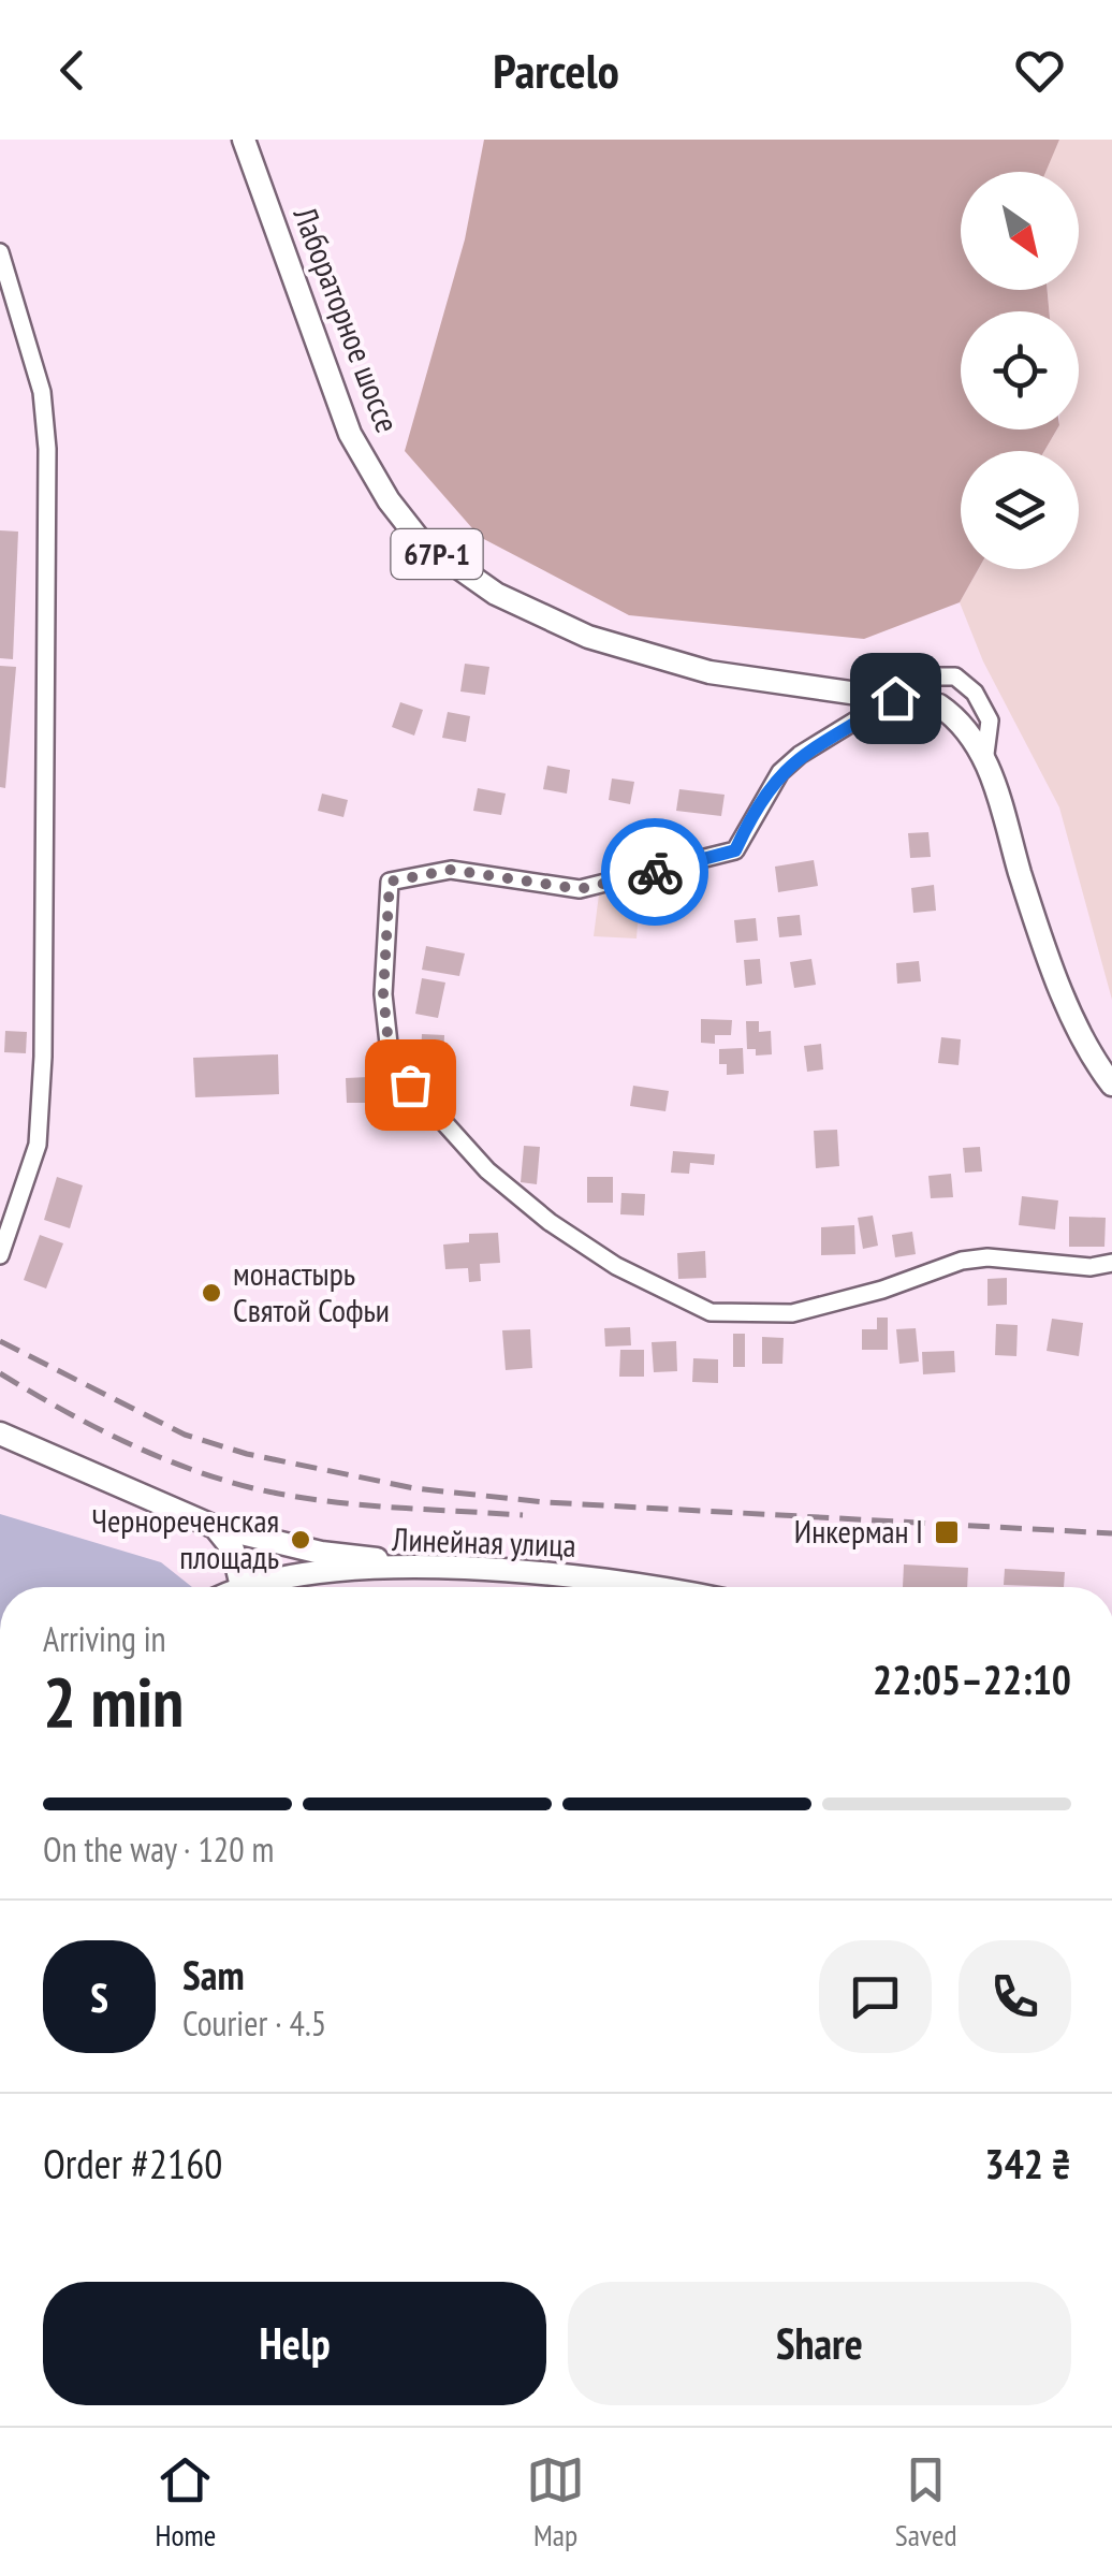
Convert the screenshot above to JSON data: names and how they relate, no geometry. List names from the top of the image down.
{
  "streets": {
    "main road": ["Лабораторное шоссе", "67Р-1", "Линейная улица"]
  },
  "crossings": [
    ["Лабораторное шоссе", "67Р-1"]
  ],
  "places": {
    "other": ["монастырь Святой Софьи", "Чернореченская площадь"],
    "transit": ["Инкерман I"]
  },
  "north": "bottom right",
  "page": {
    "header": "Parcelo",
    "heading": ["2 min", "Arriving in", "22:05–22:10"],
    "panel": [
      "Sam",
      "Courier · 4.5",
      "Order #2160",
      "342 ₴"
    ],
    "bar": "On the way · 120 m",
    "round": "S",
    "buttons": ["Help", "Share"],
    "tabs": ["Home", "Map", "Saved"]
  }
}
